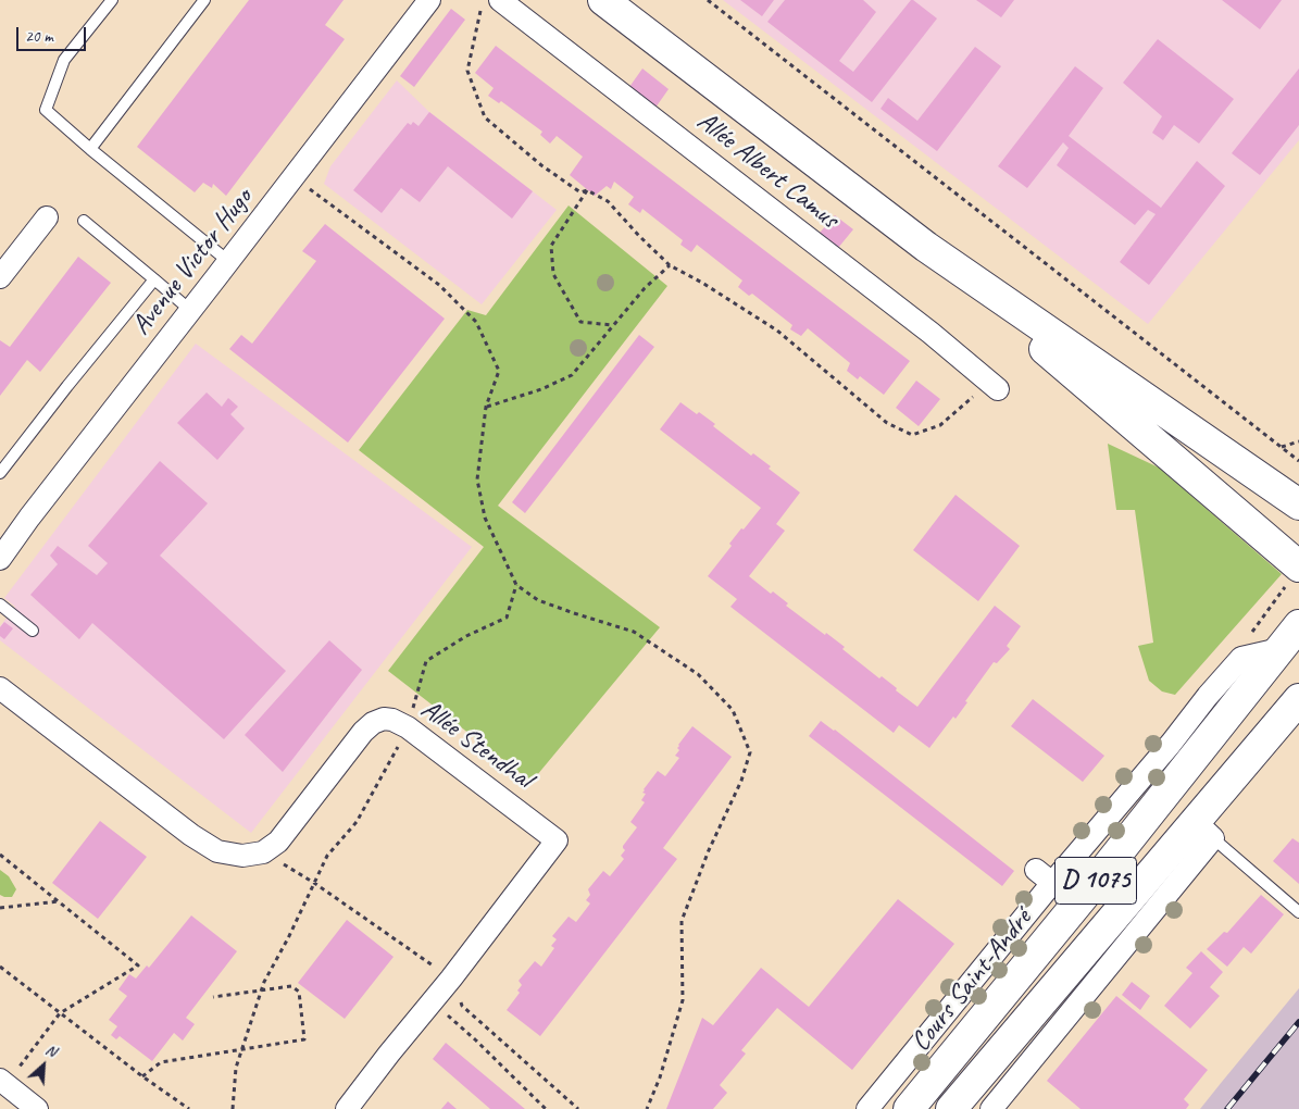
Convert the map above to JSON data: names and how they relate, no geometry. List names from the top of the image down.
{
  "streets": {
    "main road": ["D 1075", "Cours Saint-André"],
    "street": ["Allée Albert Camus", "Avenue Victor Hugo", "Allée Stendhal"]
  },
  "scale_bar": "20 m",
  "north": "top right"
}
